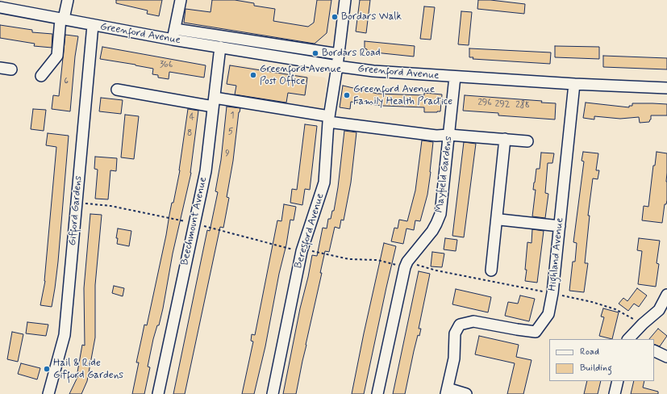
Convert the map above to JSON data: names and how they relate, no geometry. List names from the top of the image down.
{
  "streets": {
    "street": [
      "Greenford Avenue",
      "Mayfield Gardens",
      "Gifford Gardens",
      "Beechmount Avenue",
      "Beresford Avenue",
      "Highland Avenue"
    ]
  },
  "crossings": [
    ["Greenford Avenue", "Mayfield Gardens"],
    ["Greenford Avenue", "Gifford Gardens"],
    ["Greenford Avenue", "Beechmount Avenue"],
    ["Greenford Avenue", "Beresford Avenue"],
    ["Greenford Avenue", "Highland Avenue"]
  ],
  "places": [
    "Bordars Walk",
    "Bordars Road",
    "Greenford Avenue Post Office",
    "Greenford Avenue Family Health Practice",
    "Hail & Ride Gifford Gardens"
  ],
  "house_numbers": [
    "366",
    "6",
    "296",
    "292",
    "288",
    "1",
    "4",
    "5",
    "8",
    "9"
  ],
  "legend": ["Road", "Building"]
}
